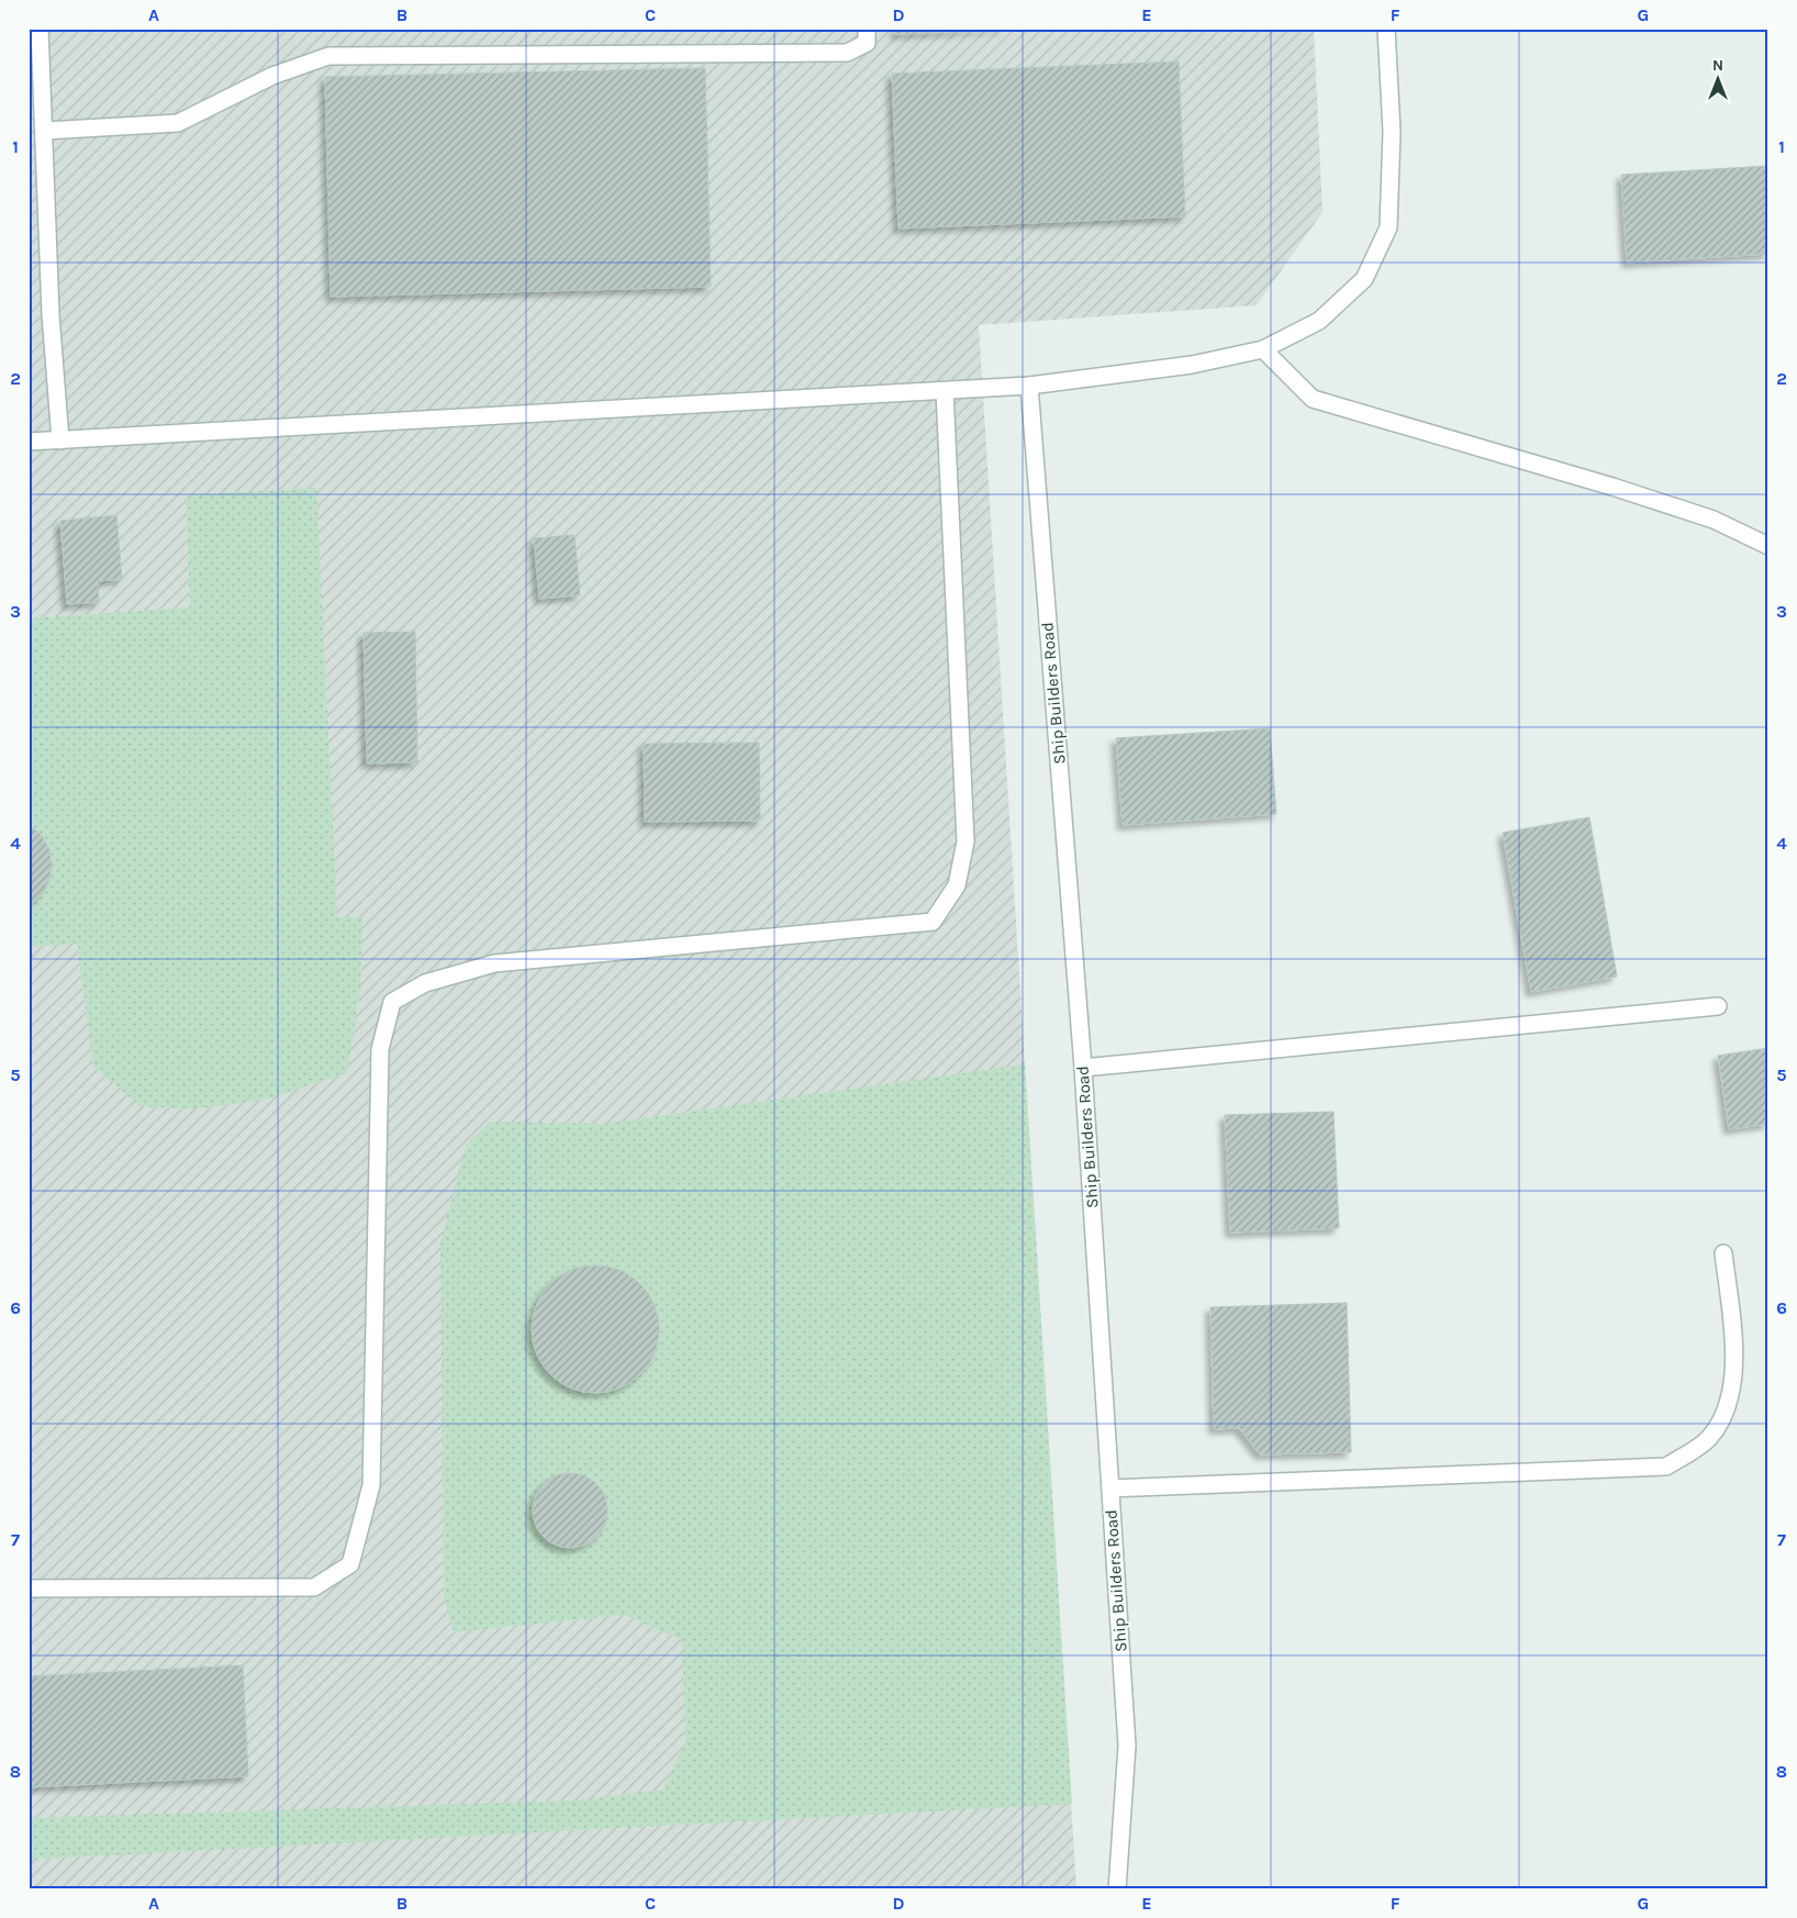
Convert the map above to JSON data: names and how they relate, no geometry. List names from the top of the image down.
{
  "streets": {
    "street": ["Ship Builders Road"]
  },
  "north": "top",
  "grid": {
    "columns": [
      "A",
      "B",
      "C",
      "D",
      "E",
      "F",
      "G"
    ],
    "rows": [
      "1",
      "2",
      "3",
      "4",
      "5",
      "6",
      "7",
      "8"
    ]
  }
}
